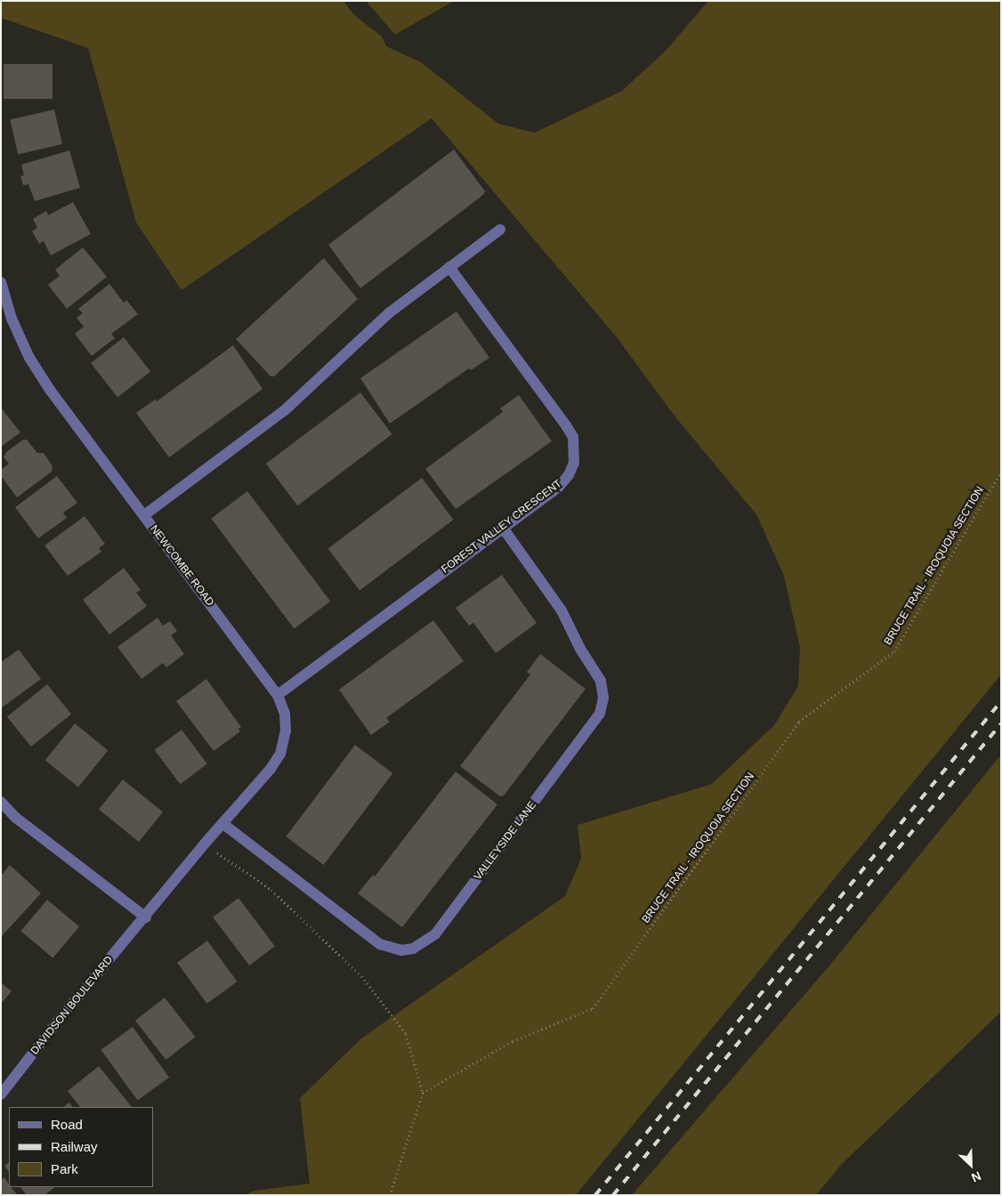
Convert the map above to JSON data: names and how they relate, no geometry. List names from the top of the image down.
{
  "streets": {
    "street": [
      "FOREST VALLEY CRESCENT",
      "NEWCOMBE ROAD",
      "VALLEYSIDE LANE",
      "DAVIDSON BOULEVARD"
    ],
    "path": ["BRUCE TRAIL - IROQUOIA SECTION"]
  },
  "crossings": [
    ["FOREST VALLEY CRESCENT", "NEWCOMBE ROAD"],
    ["FOREST VALLEY CRESCENT", "VALLEYSIDE LANE"],
    ["NEWCOMBE ROAD", "VALLEYSIDE LANE"],
    ["NEWCOMBE ROAD", "DAVIDSON BOULEVARD"]
  ],
  "legend": ["Road", "Railway", "Park"],
  "north": "bottom right"
}
